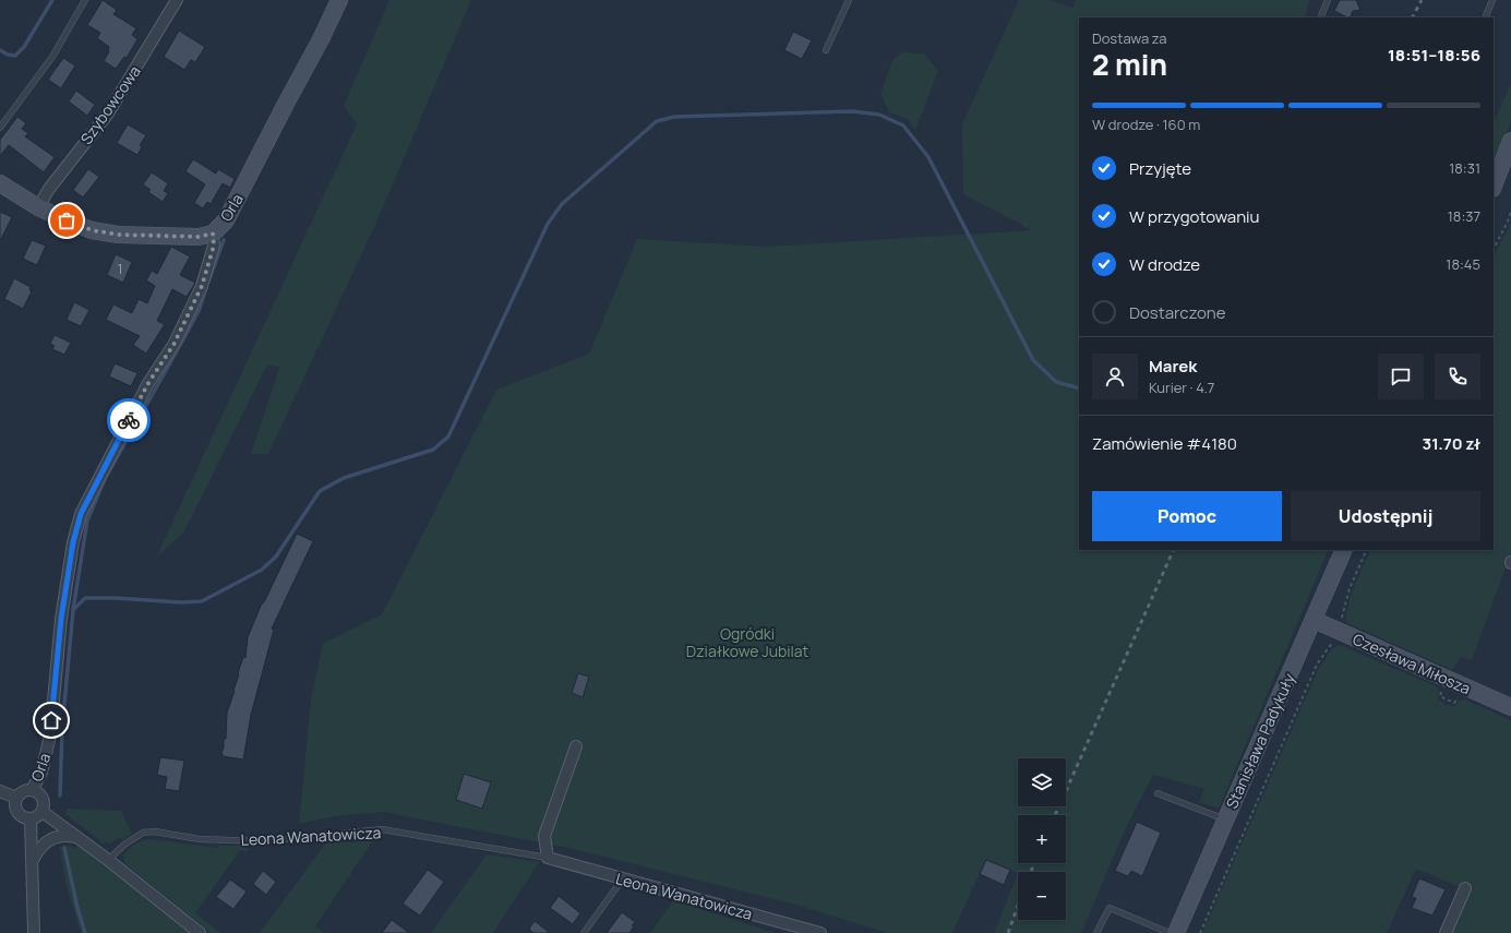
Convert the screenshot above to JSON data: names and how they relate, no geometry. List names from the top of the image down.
{
  "streets": {
    "street": [
      "Szybowcowa",
      "Orla",
      "Czesława Miłosza",
      "Stanisława Padykuły",
      "Leona Wanatowicza"
    ]
  },
  "crossings": [
    ["Czesława Miłosza", "Stanisława Padykuły"]
  ],
  "parks": ["Ogródki Działkowe Jubilat"],
  "house_numbers": ["1"],
  "page": {
    "heading": ["2 min", "Dostawa za", "18:51–18:56"],
    "panel": [
      "Marek",
      "Kurier · 4.7",
      "Zamówienie #4180",
      "31.70 zł"
    ],
    "bar": "W drodze · 160 m",
    "list": [
      ["Przyjęte", "18:31"],
      ["W przygotowaniu", "18:37"],
      ["W drodze", "18:45"],
      "Dostarczone"
    ],
    "buttons": ["Pomoc", "Udostępnij"],
    "map_buttons": ["+", "−"]
  }
}
